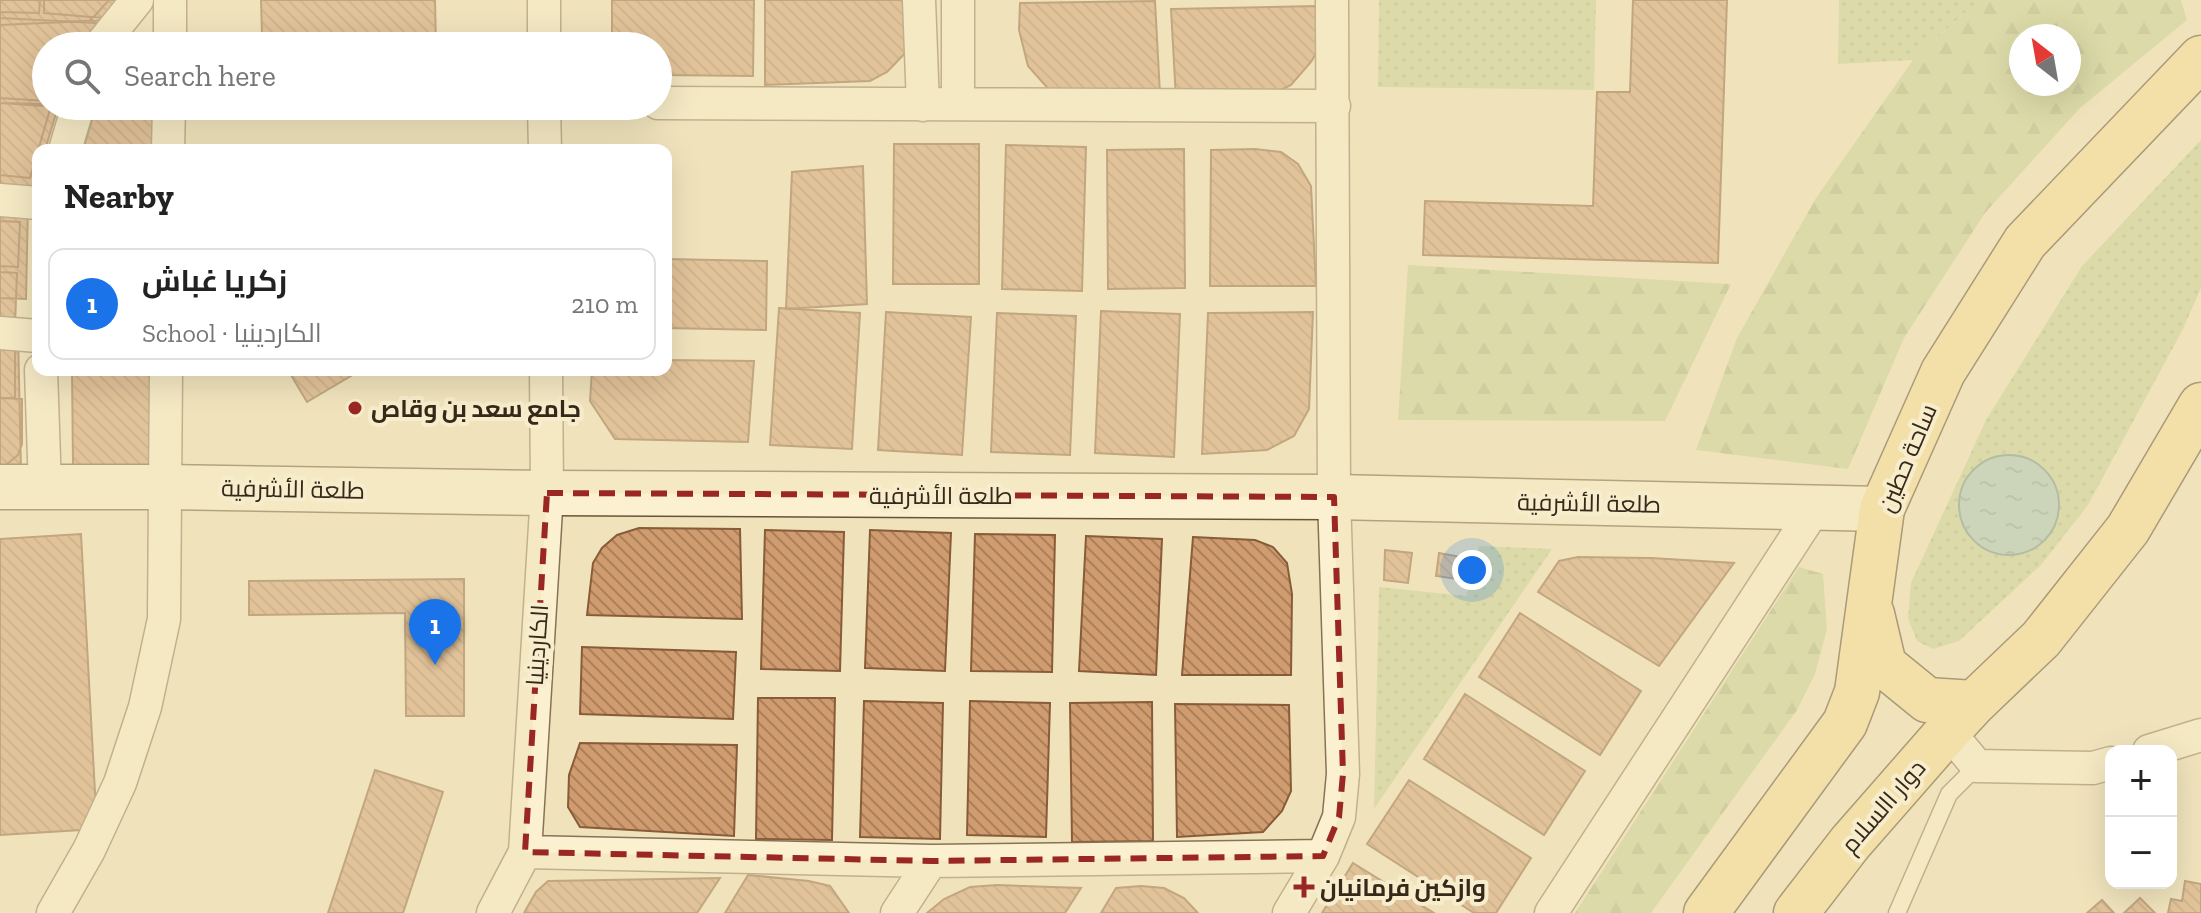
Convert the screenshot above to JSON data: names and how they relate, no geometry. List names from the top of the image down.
{
  "streets": {
    "main road": ["ساحة حطين", "طلعة الأشرفية", "دوار االسلام"],
    "street": ["الكاردينيا"]
  },
  "crossings": [
    ["ساحة حطين", "طلعة الأشرفية"],
    ["ساحة حطين", "دوار االسلام"],
    ["طلعة الأشرفية", "الكاردينيا"]
  ],
  "places": {
    "other": ["جامع سعد بن وقاص"],
    "health": ["وازكين فرمانيان"]
  },
  "north": "top left",
  "page": {
    "search": "Search here",
    "heading": "Nearby",
    "list": [
      {
        "mark": "1",
        "name": "زكريا غباش",
        "note": "School · الكاردينيا",
        "value": "210 m"
      }
    ],
    "pins": "1",
    "map_buttons": ["+", "−"]
  }
}
